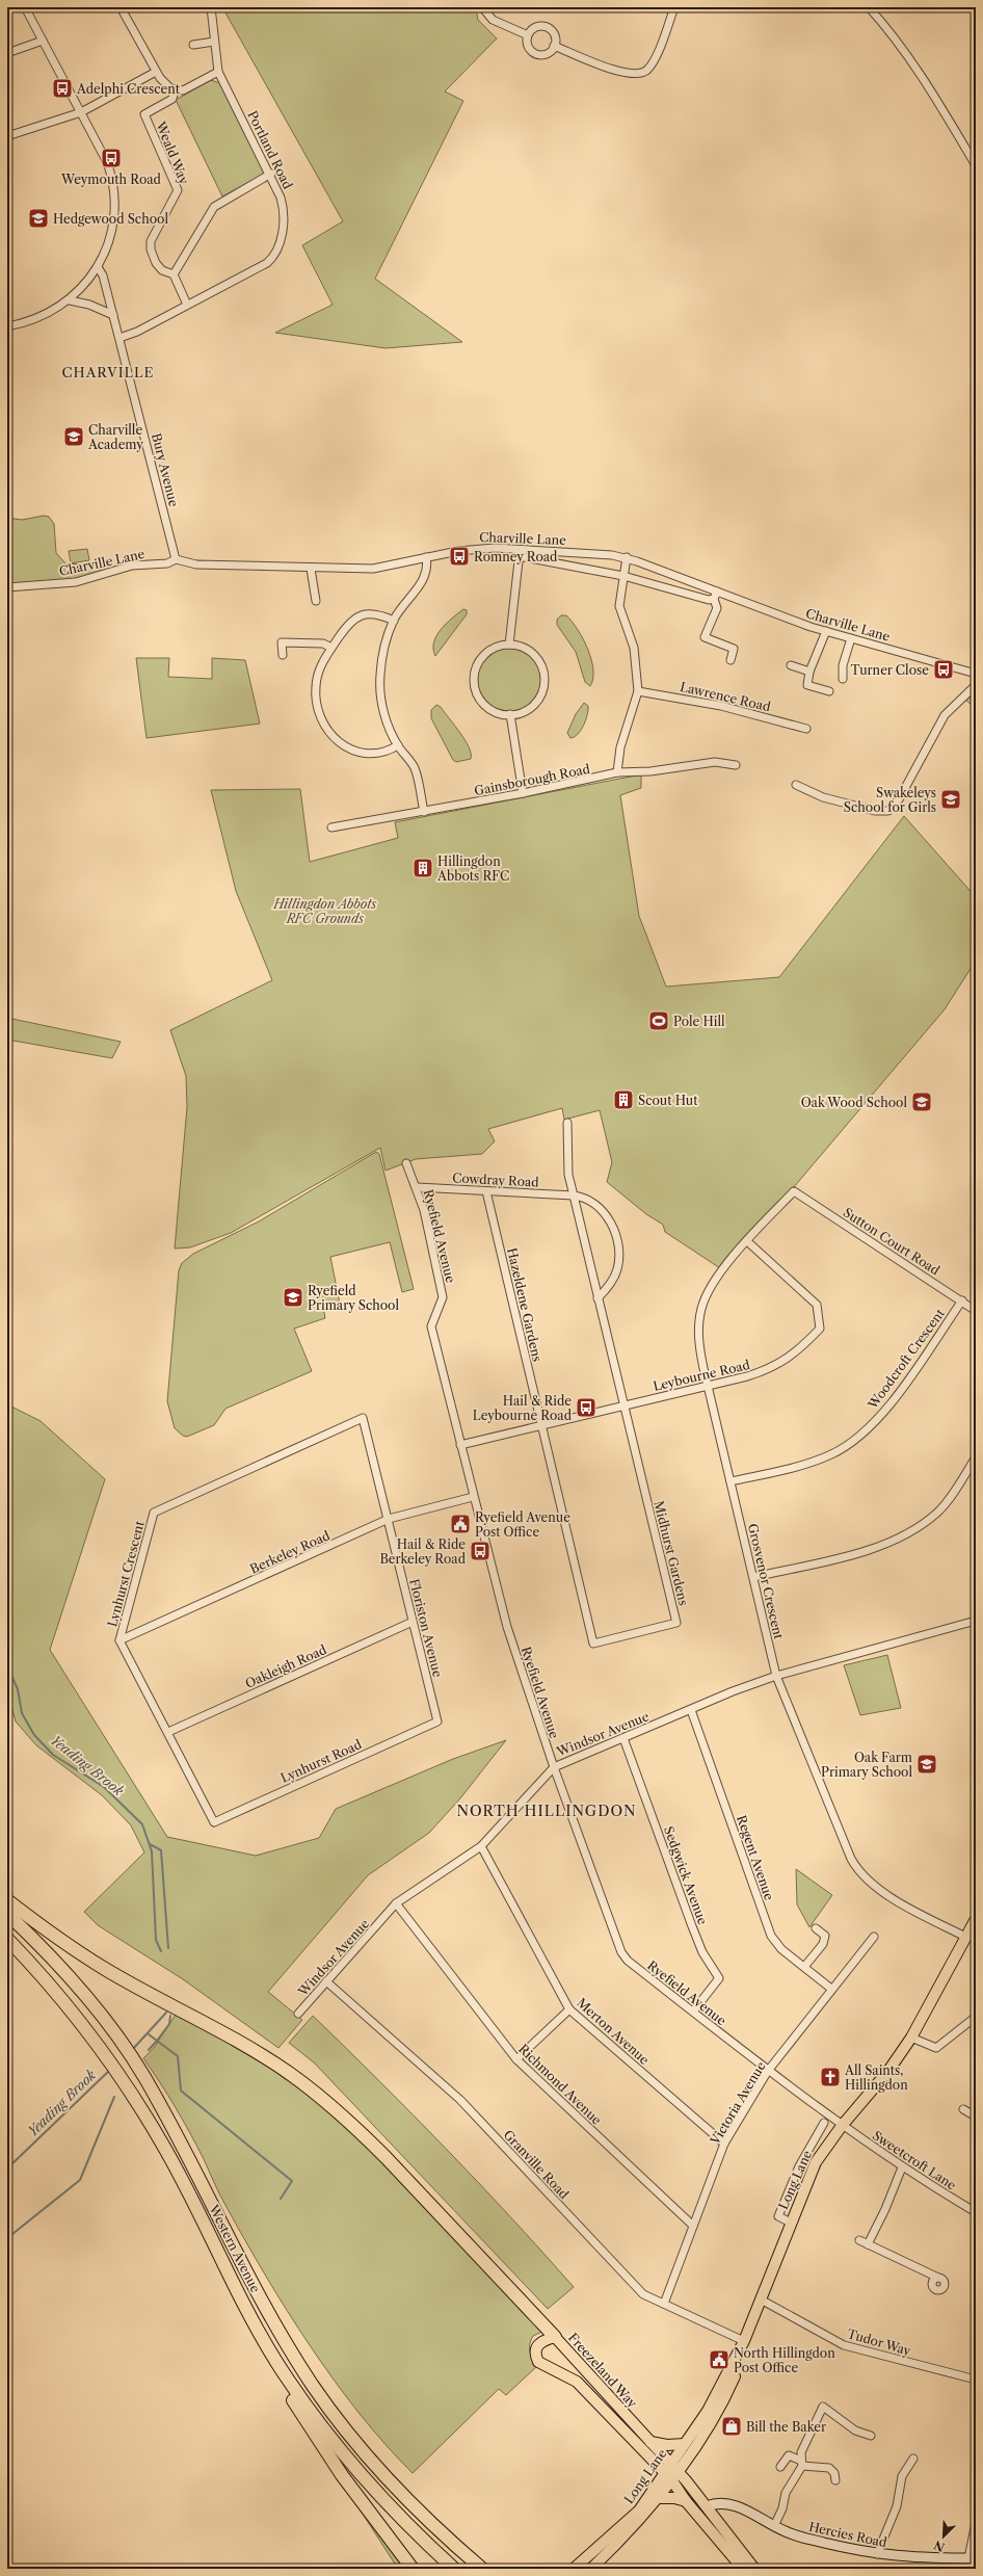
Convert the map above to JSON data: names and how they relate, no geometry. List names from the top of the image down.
{
  "streets": {
    "highway": ["Western Avenue"],
    "main road": ["Long Lane", "Freezeland Way"],
    "street": [
      "Portland Road",
      "Weald Way",
      "Bury Avenue",
      "Charville Lane",
      "Lawrence Road",
      "Gainsborough Road",
      "Cowdray Road",
      "Ryefield Avenue",
      "Sutton Court Road",
      "Hazeldene Gardens",
      "Woodcroft Crescent",
      "Leybourne Road",
      "Berkeley Road",
      "Midhurst Gardens",
      "Lynhurst Crescent",
      "Grosvenor Crescent",
      "Floriston Avenue",
      "Oakleigh Road",
      "Windsor Avenue",
      "Lynhurst Road",
      "Regent Avenue",
      "Sedgwick Avenue",
      "Merton Avenue",
      "Richmond Avenue",
      "Victoria Avenue",
      "Sweetcroft Lane",
      "Granville Road",
      "Tudor Way",
      "Hercies Road"
    ]
  },
  "crossings": [
    ["Portland Road", "Bury Avenue"],
    ["Bury Avenue", "Charville Lane"],
    ["Cowdray Road", "Ryefield Avenue"],
    ["Cowdray Road", "Hazeldene Gardens"],
    ["Ryefield Avenue", "Leybourne Road"],
    ["Ryefield Avenue", "Berkeley Road"],
    ["Ryefield Avenue", "Windsor Avenue"],
    ["Ryefield Avenue", "Sedgwick Avenue"],
    ["Ryefield Avenue", "Victoria Avenue"],
    ["Ryefield Avenue", "Sweetcroft Lane"],
    ["Ryefield Avenue", "Long Lane"],
    ["Sutton Court Road", "Woodcroft Crescent"],
    ["Sutton Court Road", "Grosvenor Crescent"],
    ["Hazeldene Gardens", "Leybourne Road"],
    ["Hazeldene Gardens", "Midhurst Gardens"],
    ["Woodcroft Crescent", "Grosvenor Crescent"],
    ["Leybourne Road", "Midhurst Gardens"],
    ["Leybourne Road", "Grosvenor Crescent"],
    ["Berkeley Road", "Lynhurst Crescent"],
    ["Berkeley Road", "Floriston Avenue"],
    ["Lynhurst Crescent", "Floriston Avenue"],
    ["Lynhurst Crescent", "Oakleigh Road"],
    ["Lynhurst Crescent", "Lynhurst Road"],
    ["Grosvenor Crescent", "Windsor Avenue"],
    ["Grosvenor Crescent", "Long Lane"],
    ["Floriston Avenue", "Oakleigh Road"],
    ["Floriston Avenue", "Lynhurst Road"],
    ["Windsor Avenue", "Regent Avenue"],
    ["Windsor Avenue", "Sedgwick Avenue"],
    ["Windsor Avenue", "Merton Avenue"],
    ["Windsor Avenue", "Richmond Avenue"],
    ["Windsor Avenue", "Granville Road"],
    ["Regent Avenue", "Victoria Avenue"],
    ["Merton Avenue", "Victoria Avenue"],
    ["Richmond Avenue", "Victoria Avenue"],
    ["Victoria Avenue", "Granville Road"],
    ["Sweetcroft Lane", "Long Lane"],
    ["Granville Road", "Long Lane"],
    ["Long Lane", "Tudor Way"],
    ["Long Lane", "Freezeland Way"]
  ],
  "districts": ["CHARVILLE", "NORTH HILLINGDON"],
  "water": ["Yeading Brook"],
  "parks": ["Hillingdon Abbots RFC Grounds"],
  "places": {
    "bus stop": [
      "Adelphi Crescent",
      "Weymouth Road",
      "Romney Road",
      "Turner Close",
      "Hail & Ride Leybourne Road",
      "Hail & Ride Berkeley Road"
    ],
    "school or university": [
      "Hedgewood School",
      "Charville Academy",
      "Swakeleys School for Girls",
      "Oak Wood School",
      "Ryefield Primary School",
      "Oak Farm Primary School"
    ],
    "building": ["Hillingdon Abbots RFC", "Scout Hut"],
    "sports": ["Pole Hill"],
    "public building": ["Ryefield Avenue Post Office", "North Hillingdon Post Office"],
    "church": ["All Saints, Hillingdon"],
    "shop": ["Bill the Baker"]
  },
  "north": "bottom left"
}
